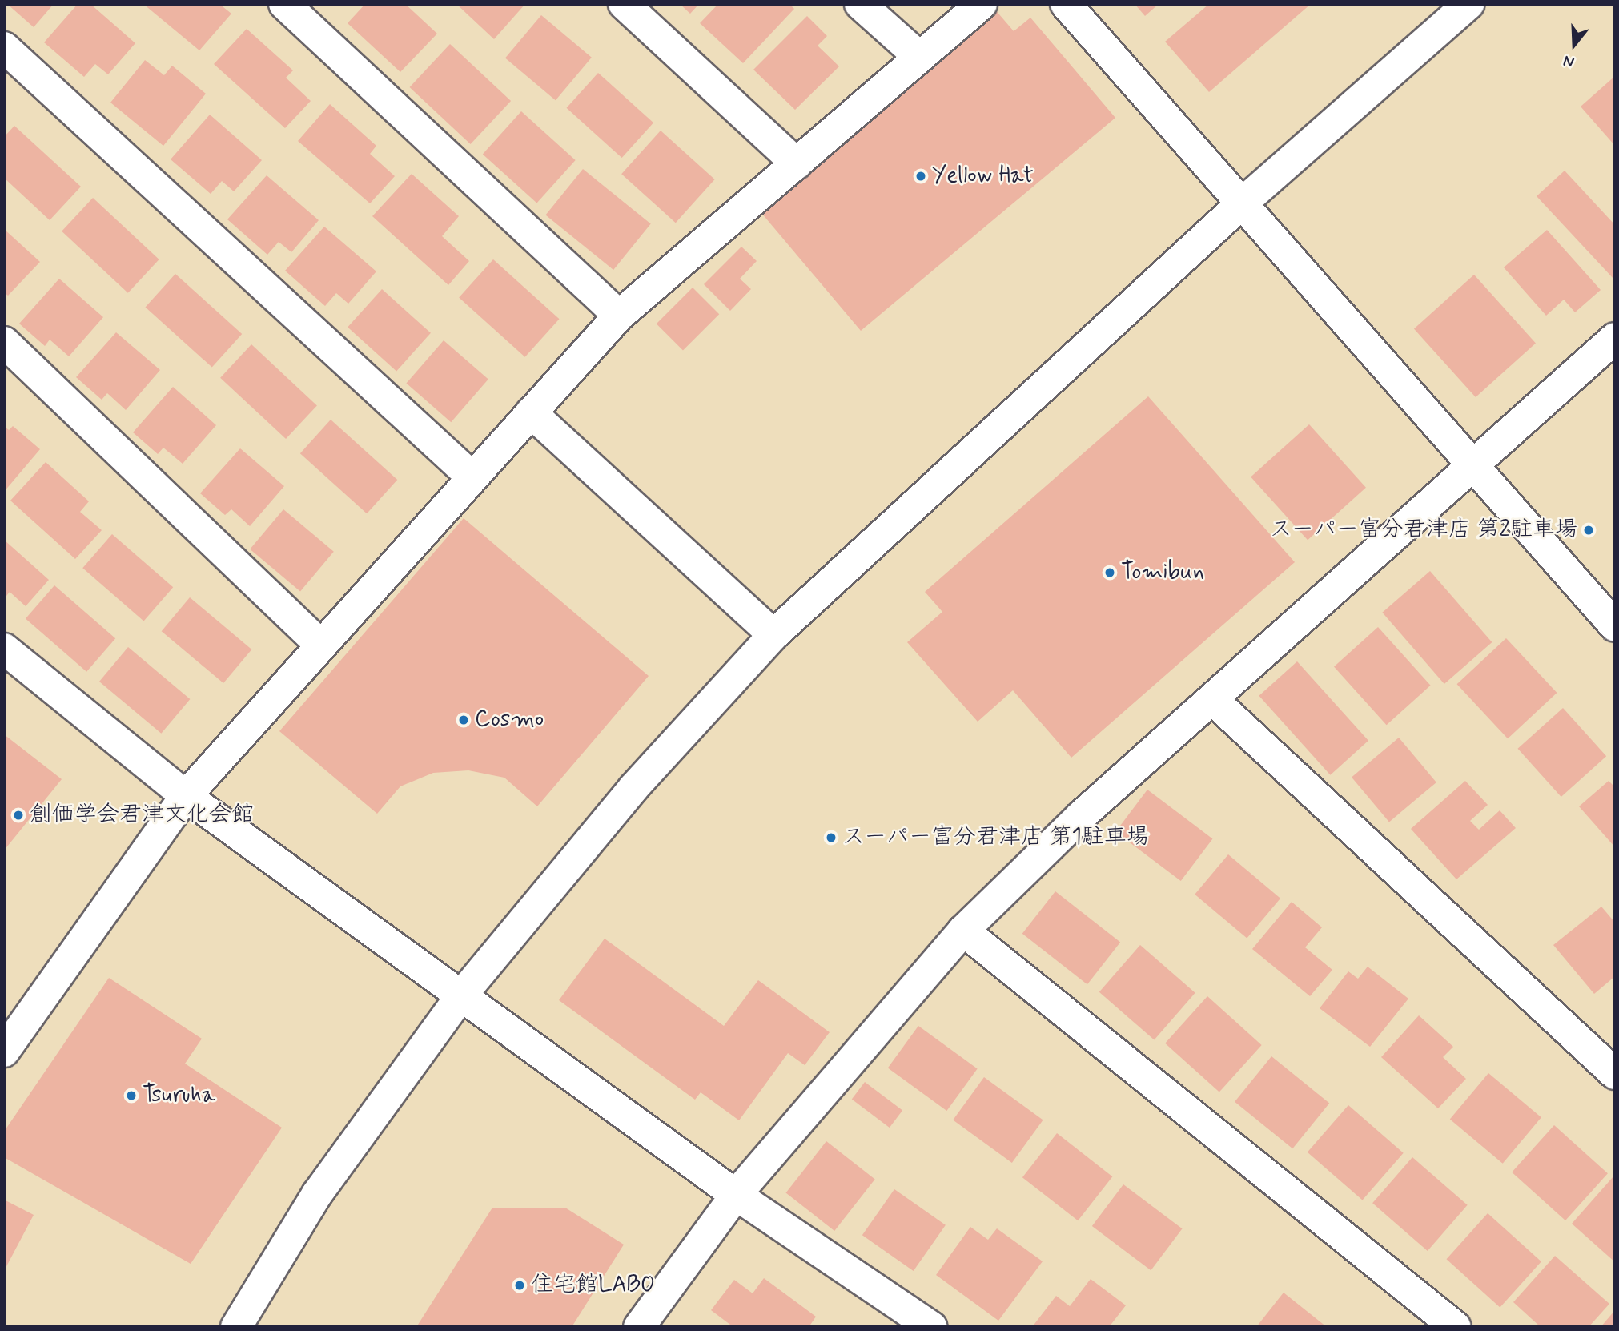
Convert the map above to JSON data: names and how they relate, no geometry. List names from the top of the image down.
{
  "places": [
    "Yellow Hat",
    "スーパー富分君津店 第2駐車場",
    "Tomibun",
    "Cosmo",
    "創価学会君津文化会館",
    "スーパー富分君津店 第1駐車場",
    "Tsuruha",
    "住宅館LABO"
  ],
  "north": "bottom"
}
